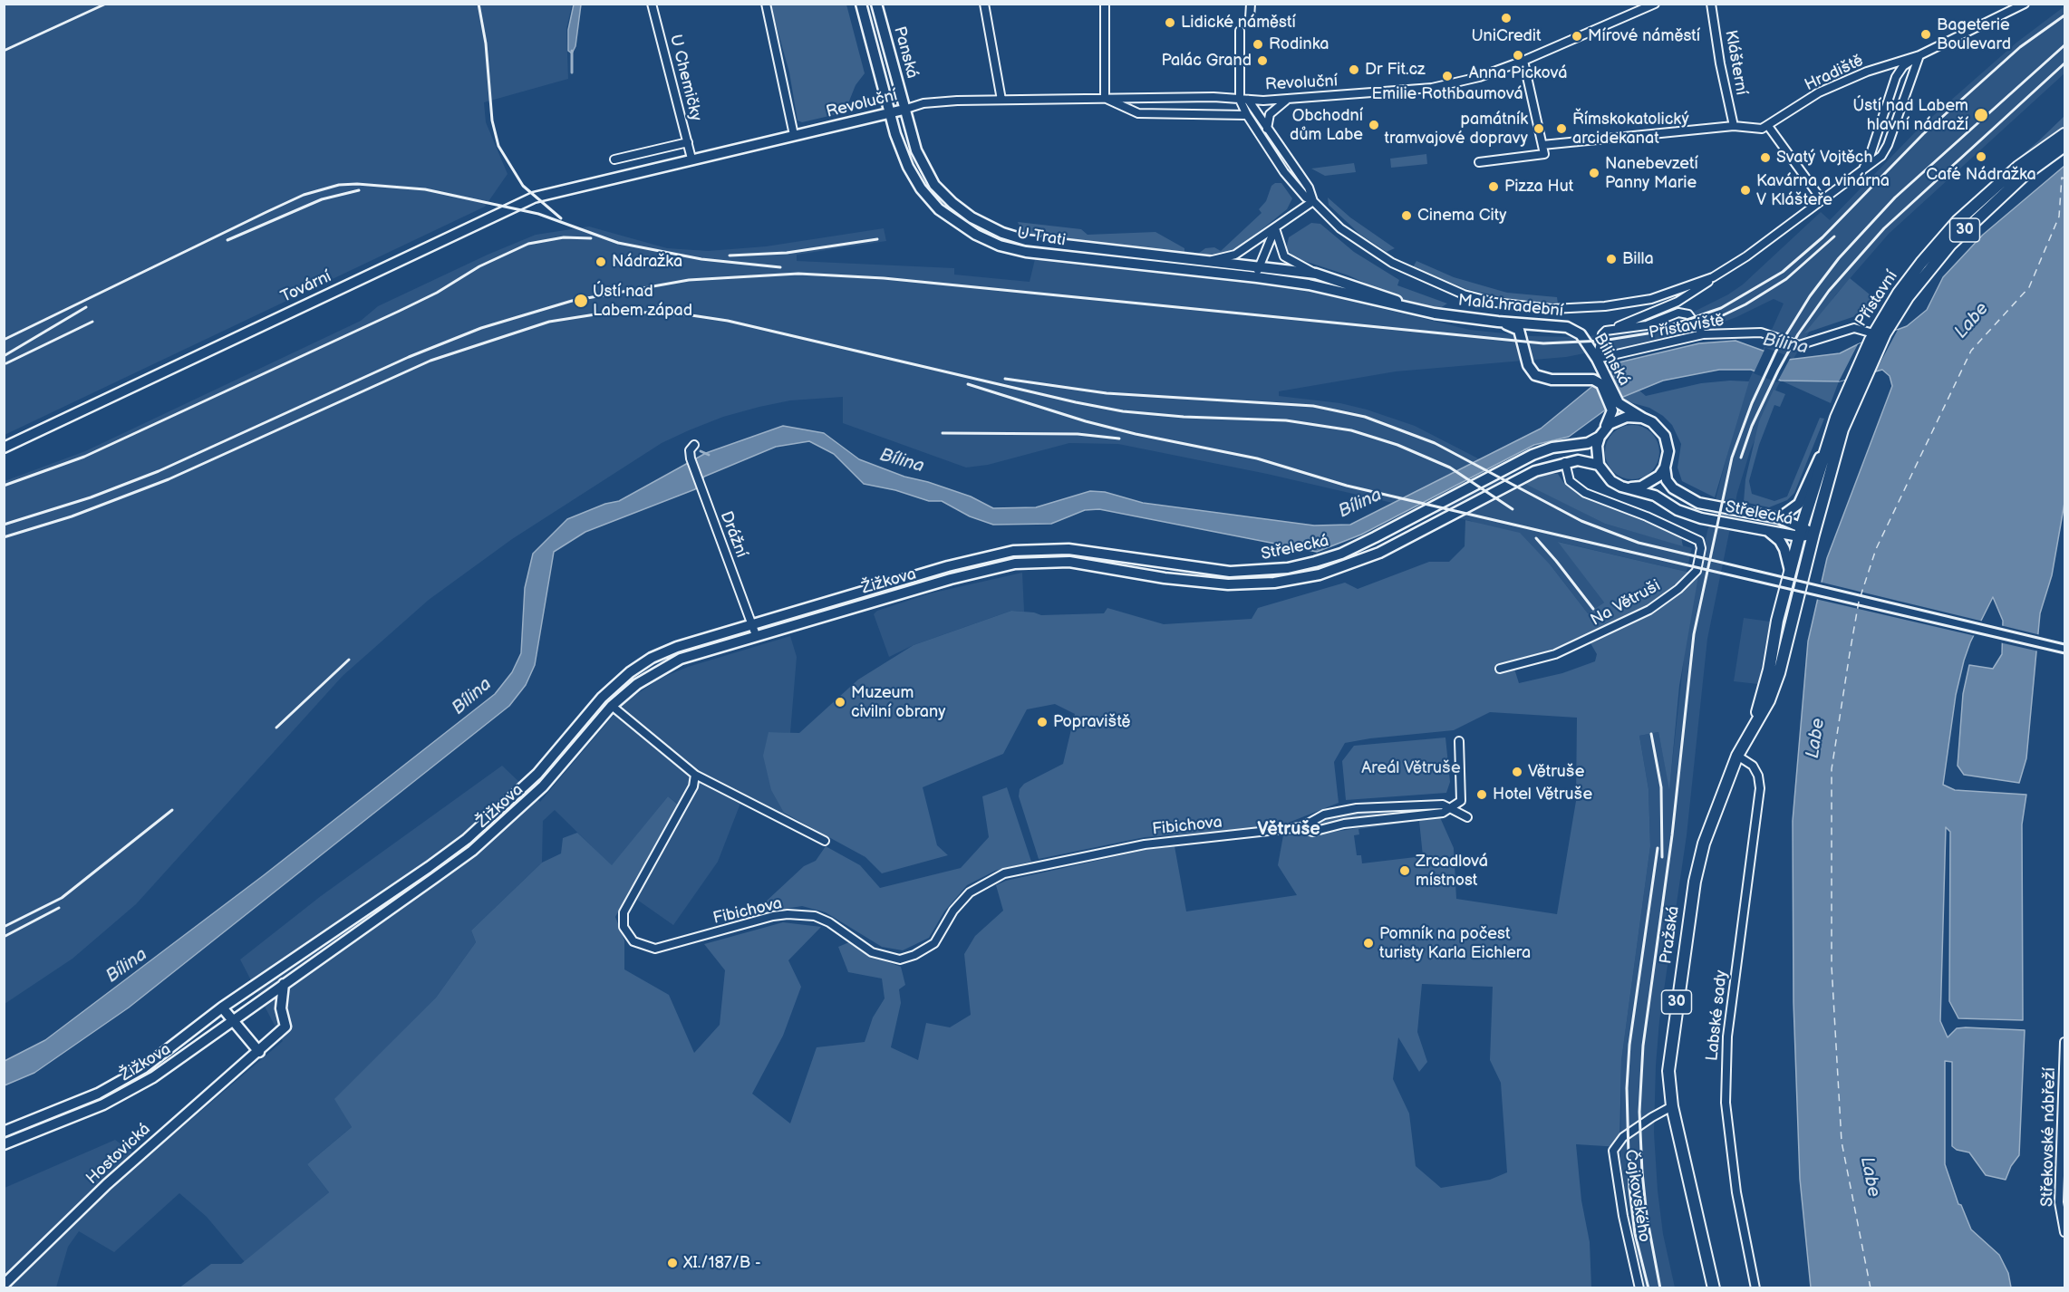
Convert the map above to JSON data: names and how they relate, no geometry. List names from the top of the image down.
{
  "streets": {
    "main road": [
      "Panská",
      "Revoluční",
      "30",
      "U Trati",
      "Tovární",
      "Přístavní",
      "Malá hradební",
      "Bílinská",
      "Střelecká",
      "Žižkova",
      "Pražská",
      "Hostovická"
    ],
    "street": [
      "Klášterní",
      "Hradiště",
      "U Chemičky",
      "Přístaviště",
      "Drážní",
      "Na Větruši",
      "Fibichova",
      "Labské sady",
      "Střekovské nábřeží",
      "Čajkovského"
    ]
  },
  "crossings": [
    ["Panská", "Revoluční"],
    ["Panská", "U Trati"],
    ["Hradiště", "Malá hradební"],
    ["U Chemičky", "Revoluční"],
    ["Revoluční", "U Trati"],
    ["Revoluční", "Tovární"],
    ["Revoluční", "Malá hradební"],
    ["U Trati", "Malá hradební"],
    ["Přístavní", "Přístaviště"],
    ["Přístavní", "Střelecká"],
    ["Přístavní", "Pražská"],
    ["Malá hradební", "Bílinská"],
    ["Přístaviště", "Bílinská"],
    ["Bílinská", "Střelecká"],
    ["Střelecká", "Žižkova"],
    ["Střelecká", "Na Větruši"],
    ["Střelecká", "Pražská"],
    ["Drážní", "Žižkova"],
    ["Žižkova", "Hostovická"],
    ["Pražská", "Labské sady"],
    ["Pražská", "Čajkovského"]
  ],
  "districts": ["Větruše"],
  "water": ["Labe", "Bílina"],
  "parks": ["Areál Větruše"],
  "places": [
    "UniCredit",
    "Lidické náměstí",
    "Bageterie Boulevard",
    "Mírové náměstí",
    "Rodinka",
    "Anna Picková",
    "Palác Grand",
    "Dr Fit.cz",
    "Emilie Rothbaumová",
    "Ústí nad Labem hlavní nádraží",
    "Obchodní dům Labe",
    "památník tramvajové dopravy",
    "Římskokatolický arcidekanat",
    "Café Nádražka",
    "Svatý Vojtěch",
    "Nanebevzetí Panny Marie",
    "Pizza Hut",
    "Kavárna a vinárna V Klášteře",
    "Cinema City",
    "Billa",
    "Nádražka",
    "Ústí nad Labem západ",
    "Muzeum civilní obrany",
    "Popraviště",
    "Větruše",
    "Hotel Větruše",
    "Zrcadlová místnost",
    "Pomník na počest turisty Karla Eichlera",
    "XI./187/B -"
  ]
}
